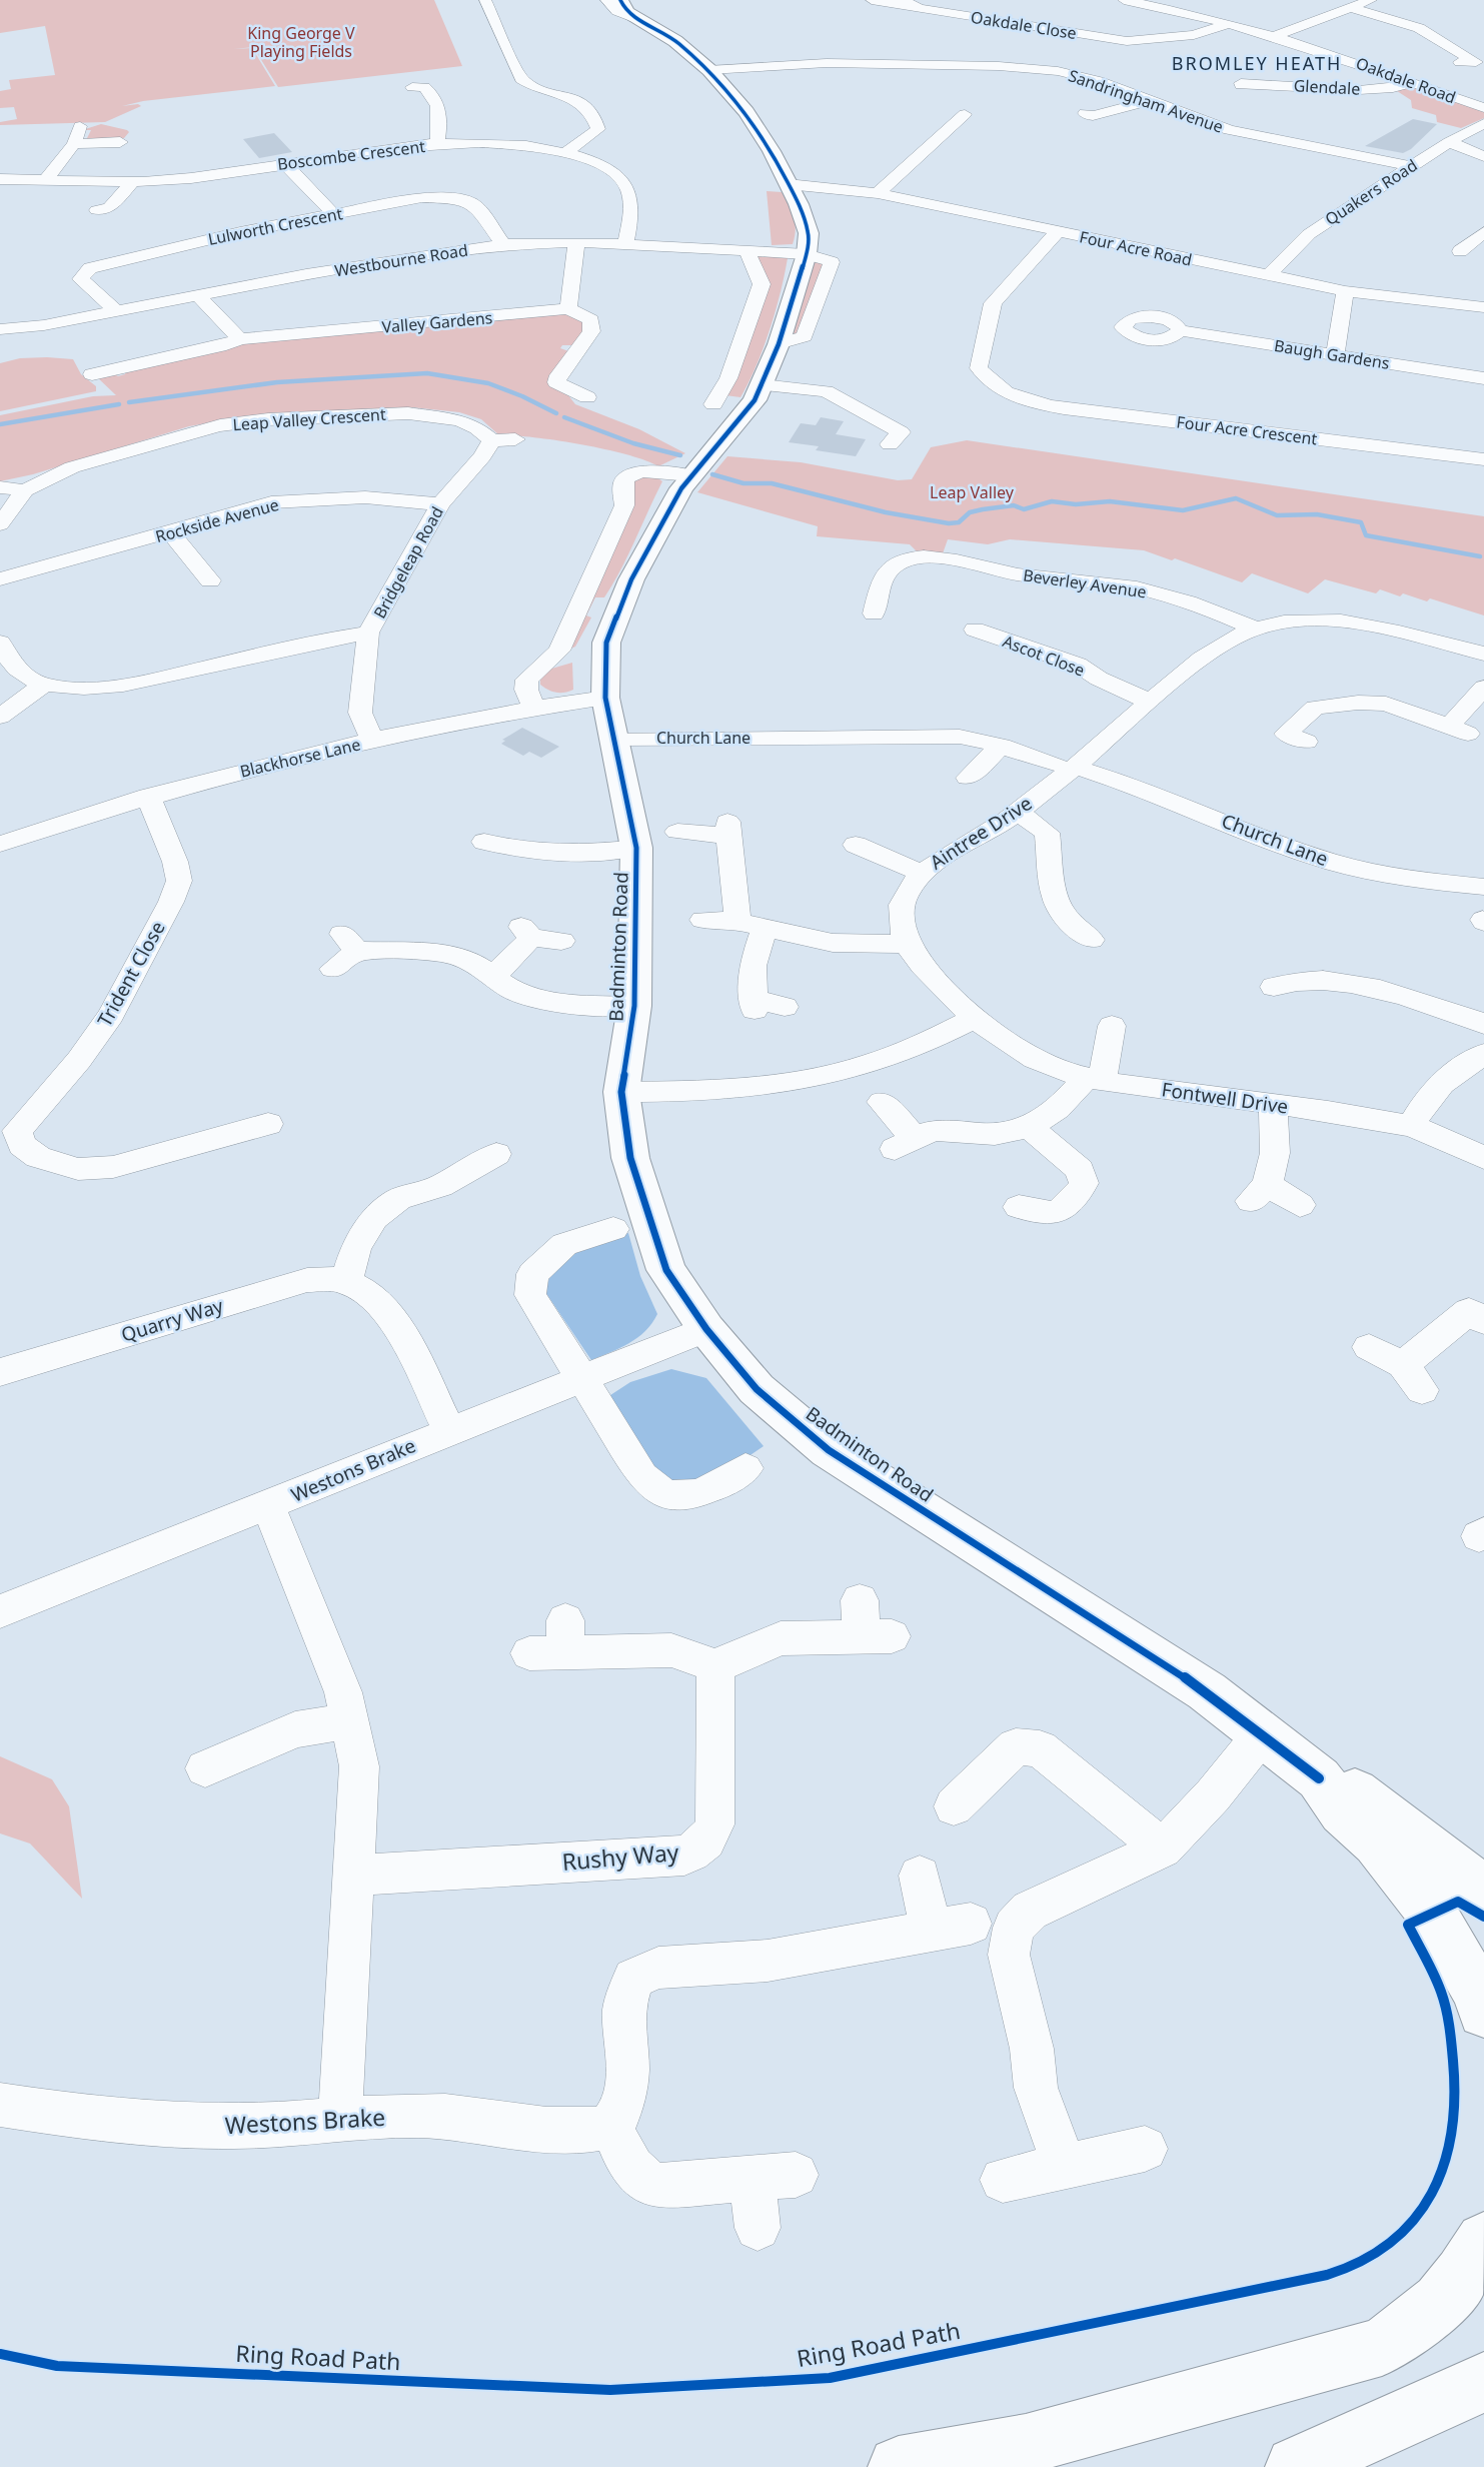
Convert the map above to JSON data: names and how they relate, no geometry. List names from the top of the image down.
{
  "streets": {
    "main road": ["Badminton Road"],
    "street": [
      "Oakdale Close",
      "Oakdale Road",
      "Glendale",
      "Sandringham Avenue",
      "Boscombe Crescent",
      "Quakers Road",
      "Lulworth Crescent",
      "Four Acre Road",
      "Westbourne Road",
      "Valley Gardens",
      "Baugh Gardens",
      "Leap Valley Crescent",
      "Four Acre Crescent",
      "Rockside Avenue",
      "Bridgeleap Road",
      "Beverley Avenue",
      "Ascot Close",
      "Church Lane",
      "Blackhorse Lane",
      "Aintree Drive",
      "Trident Close",
      "Fontwell Drive",
      "Quarry Way",
      "Westons Brake",
      "Rushy Way"
    ],
    "cycle path": ["Ring Road Path"]
  },
  "crossings": [
    ["Oakdale Close", "Oakdale Road"],
    ["Oakdale Road", "Glendale"],
    ["Sandringham Avenue", "Quakers Road"],
    ["Sandringham Avenue", "Badminton Road"],
    ["Boscombe Crescent", "Westbourne Road"],
    ["Quakers Road", "Four Acre Road"],
    ["Lulworth Crescent", "Westbourne Road"],
    ["Four Acre Road", "Four Acre Crescent"],
    ["Four Acre Road", "Badminton Road"],
    ["Westbourne Road", "Badminton Road"],
    ["Leap Valley Crescent", "Bridgeleap Road"],
    ["Rockside Avenue", "Bridgeleap Road"],
    ["Bridgeleap Road", "Blackhorse Lane"],
    ["Beverley Avenue", "Aintree Drive"],
    ["Ascot Close", "Aintree Drive"],
    ["Church Lane", "Aintree Drive"],
    ["Church Lane", "Badminton Road"],
    ["Blackhorse Lane", "Badminton Road"],
    ["Blackhorse Lane", "Trident Close"],
    ["Aintree Drive", "Fontwell Drive"],
    ["Badminton Road", "Westons Brake"],
    ["Quarry Way", "Westons Brake"]
  ],
  "districts": ["BROMLEY HEATH"],
  "parks": ["King George V Playing Fields", "Leap Valley"]
}
